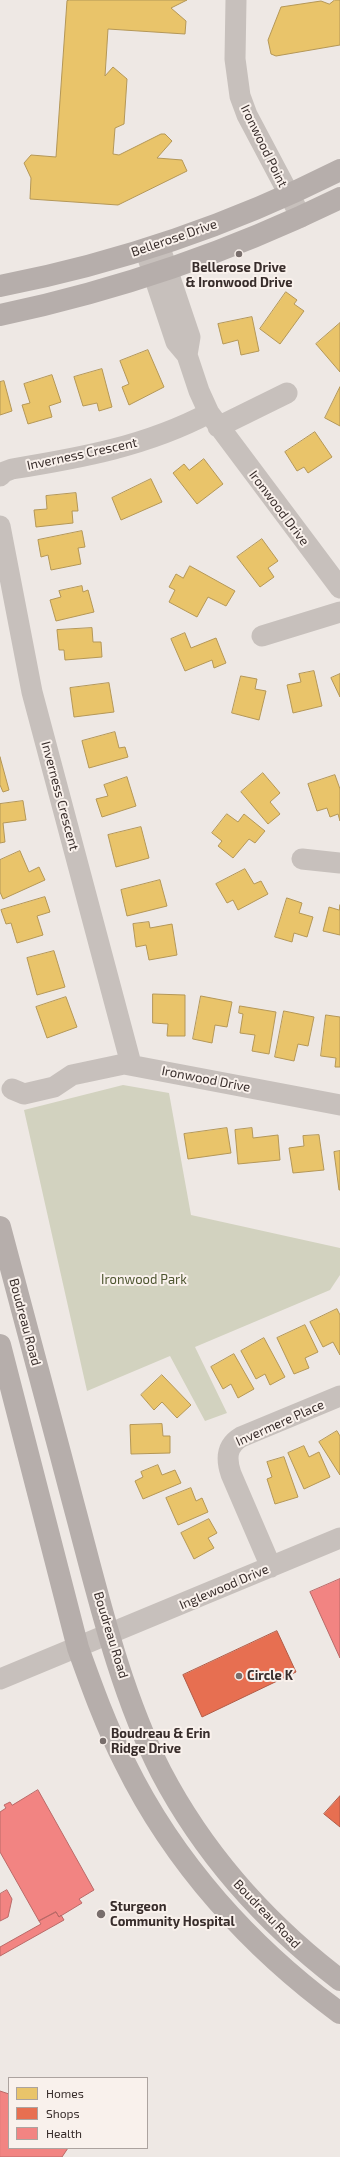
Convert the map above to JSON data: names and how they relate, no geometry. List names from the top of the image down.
{
  "streets": {
    "main road": ["Bellerose Drive", "Boudreau Road"],
    "street": [
      "Ironwood Point",
      "Inverness Crescent",
      "Ironwood Drive",
      "Invermere Place",
      "Inglewood Drive"
    ]
  },
  "crossings": [
    ["Ironwood Point", "Bellerose Drive"],
    ["Bellerose Drive", "Ironwood Drive"],
    ["Inverness Crescent", "Ironwood Drive"],
    ["Boudreau Road", "Inglewood Drive"],
    ["Invermere Place", "Inglewood Drive"]
  ],
  "parks": ["Ironwood Park"],
  "places": [
    "Bellerose Drive & Ironwood Drive",
    "Circle K",
    "Boudreau & Erin Ridge Drive",
    "Sturgeon Community Hospital"
  ],
  "legend": ["Homes", "Shops", "Health"]
}
